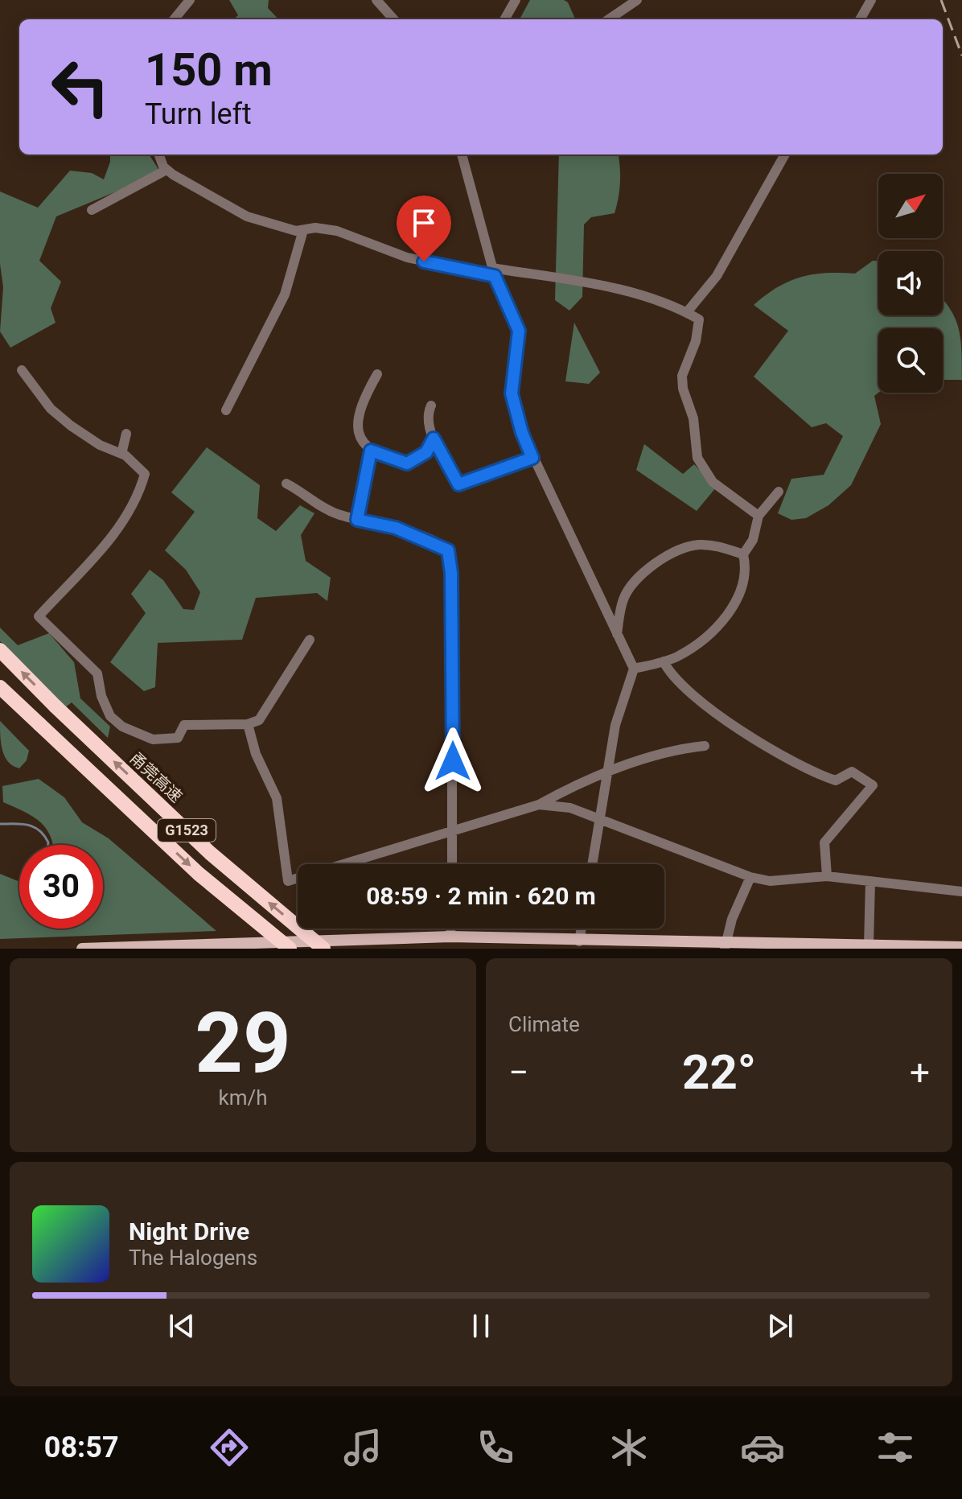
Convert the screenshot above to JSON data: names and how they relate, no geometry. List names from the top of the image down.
{
  "streets": {
    "highway": ["甬莞高速", "G1523"]
  },
  "north": "top right",
  "page": {
    "turn": ["150 m", "Turn left"],
    "limit": "30",
    "trip": "08:59 · 2 min · 620 m",
    "tile": [
      ["29", "km/h"],
      "Climate"
    ],
    "heat": ["−", "22°", "+"],
    "song": ["Night Drive", "The Halogens"],
    "tabs": "08:57"
  }
}
